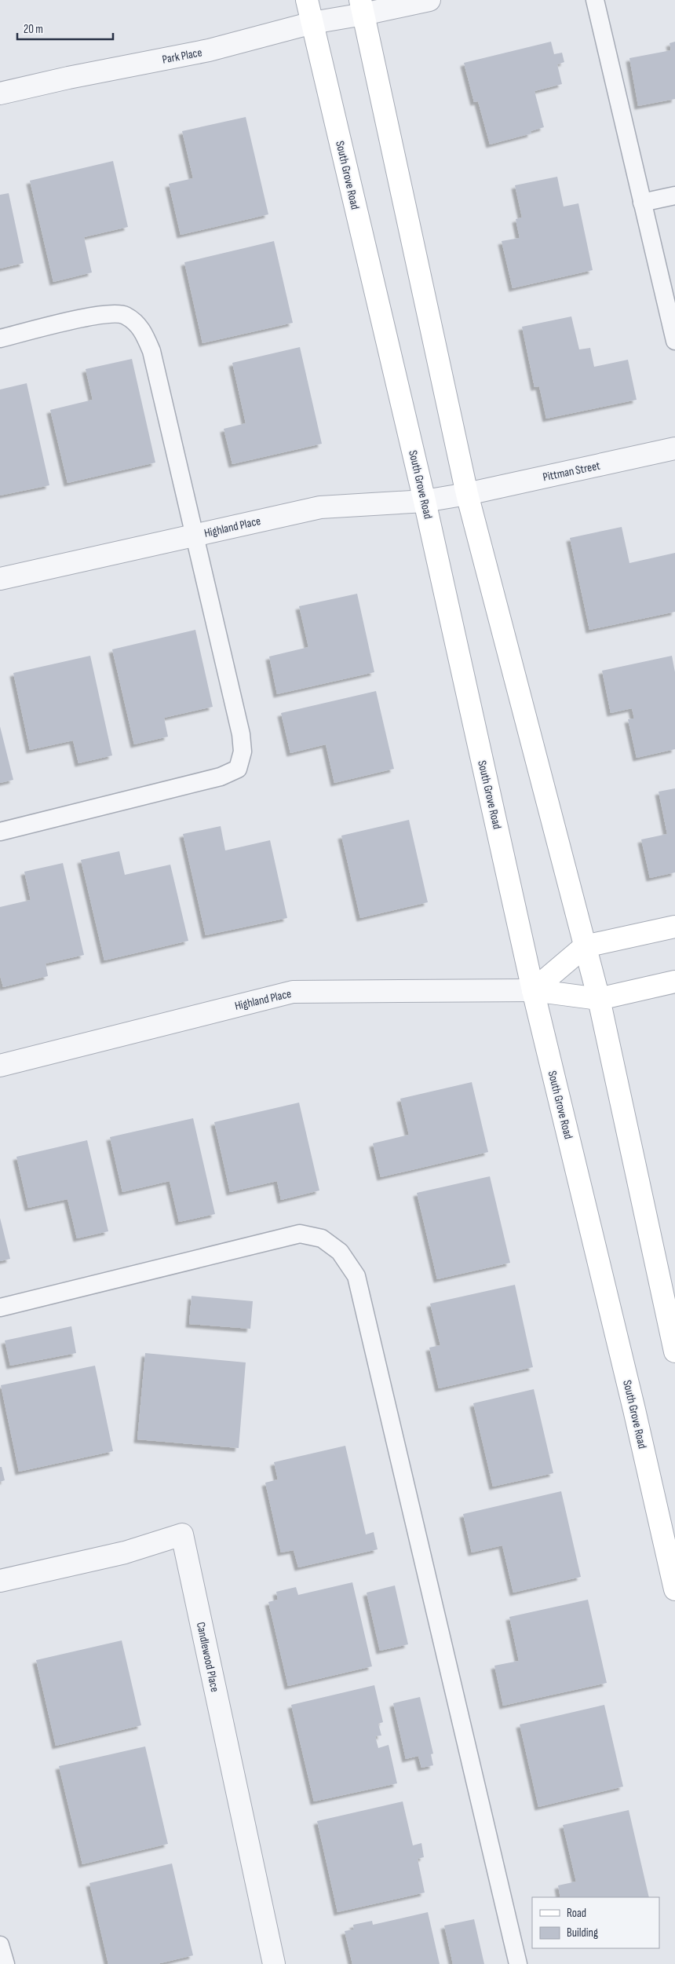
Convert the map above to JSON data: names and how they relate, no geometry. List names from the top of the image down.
{
  "streets": {
    "main road": ["South Grove Road"],
    "street": [
      "Park Place",
      "Pittman Street",
      "Highland Place",
      "Candlewood Place"
    ]
  },
  "crossings": [
    ["Park Place", "South Grove Road"],
    ["South Grove Road", "Highland Place"],
    ["Pittman Street", "Highland Place"]
  ],
  "legend": ["Road", "Building"],
  "scale_bar": "20 m"
}
